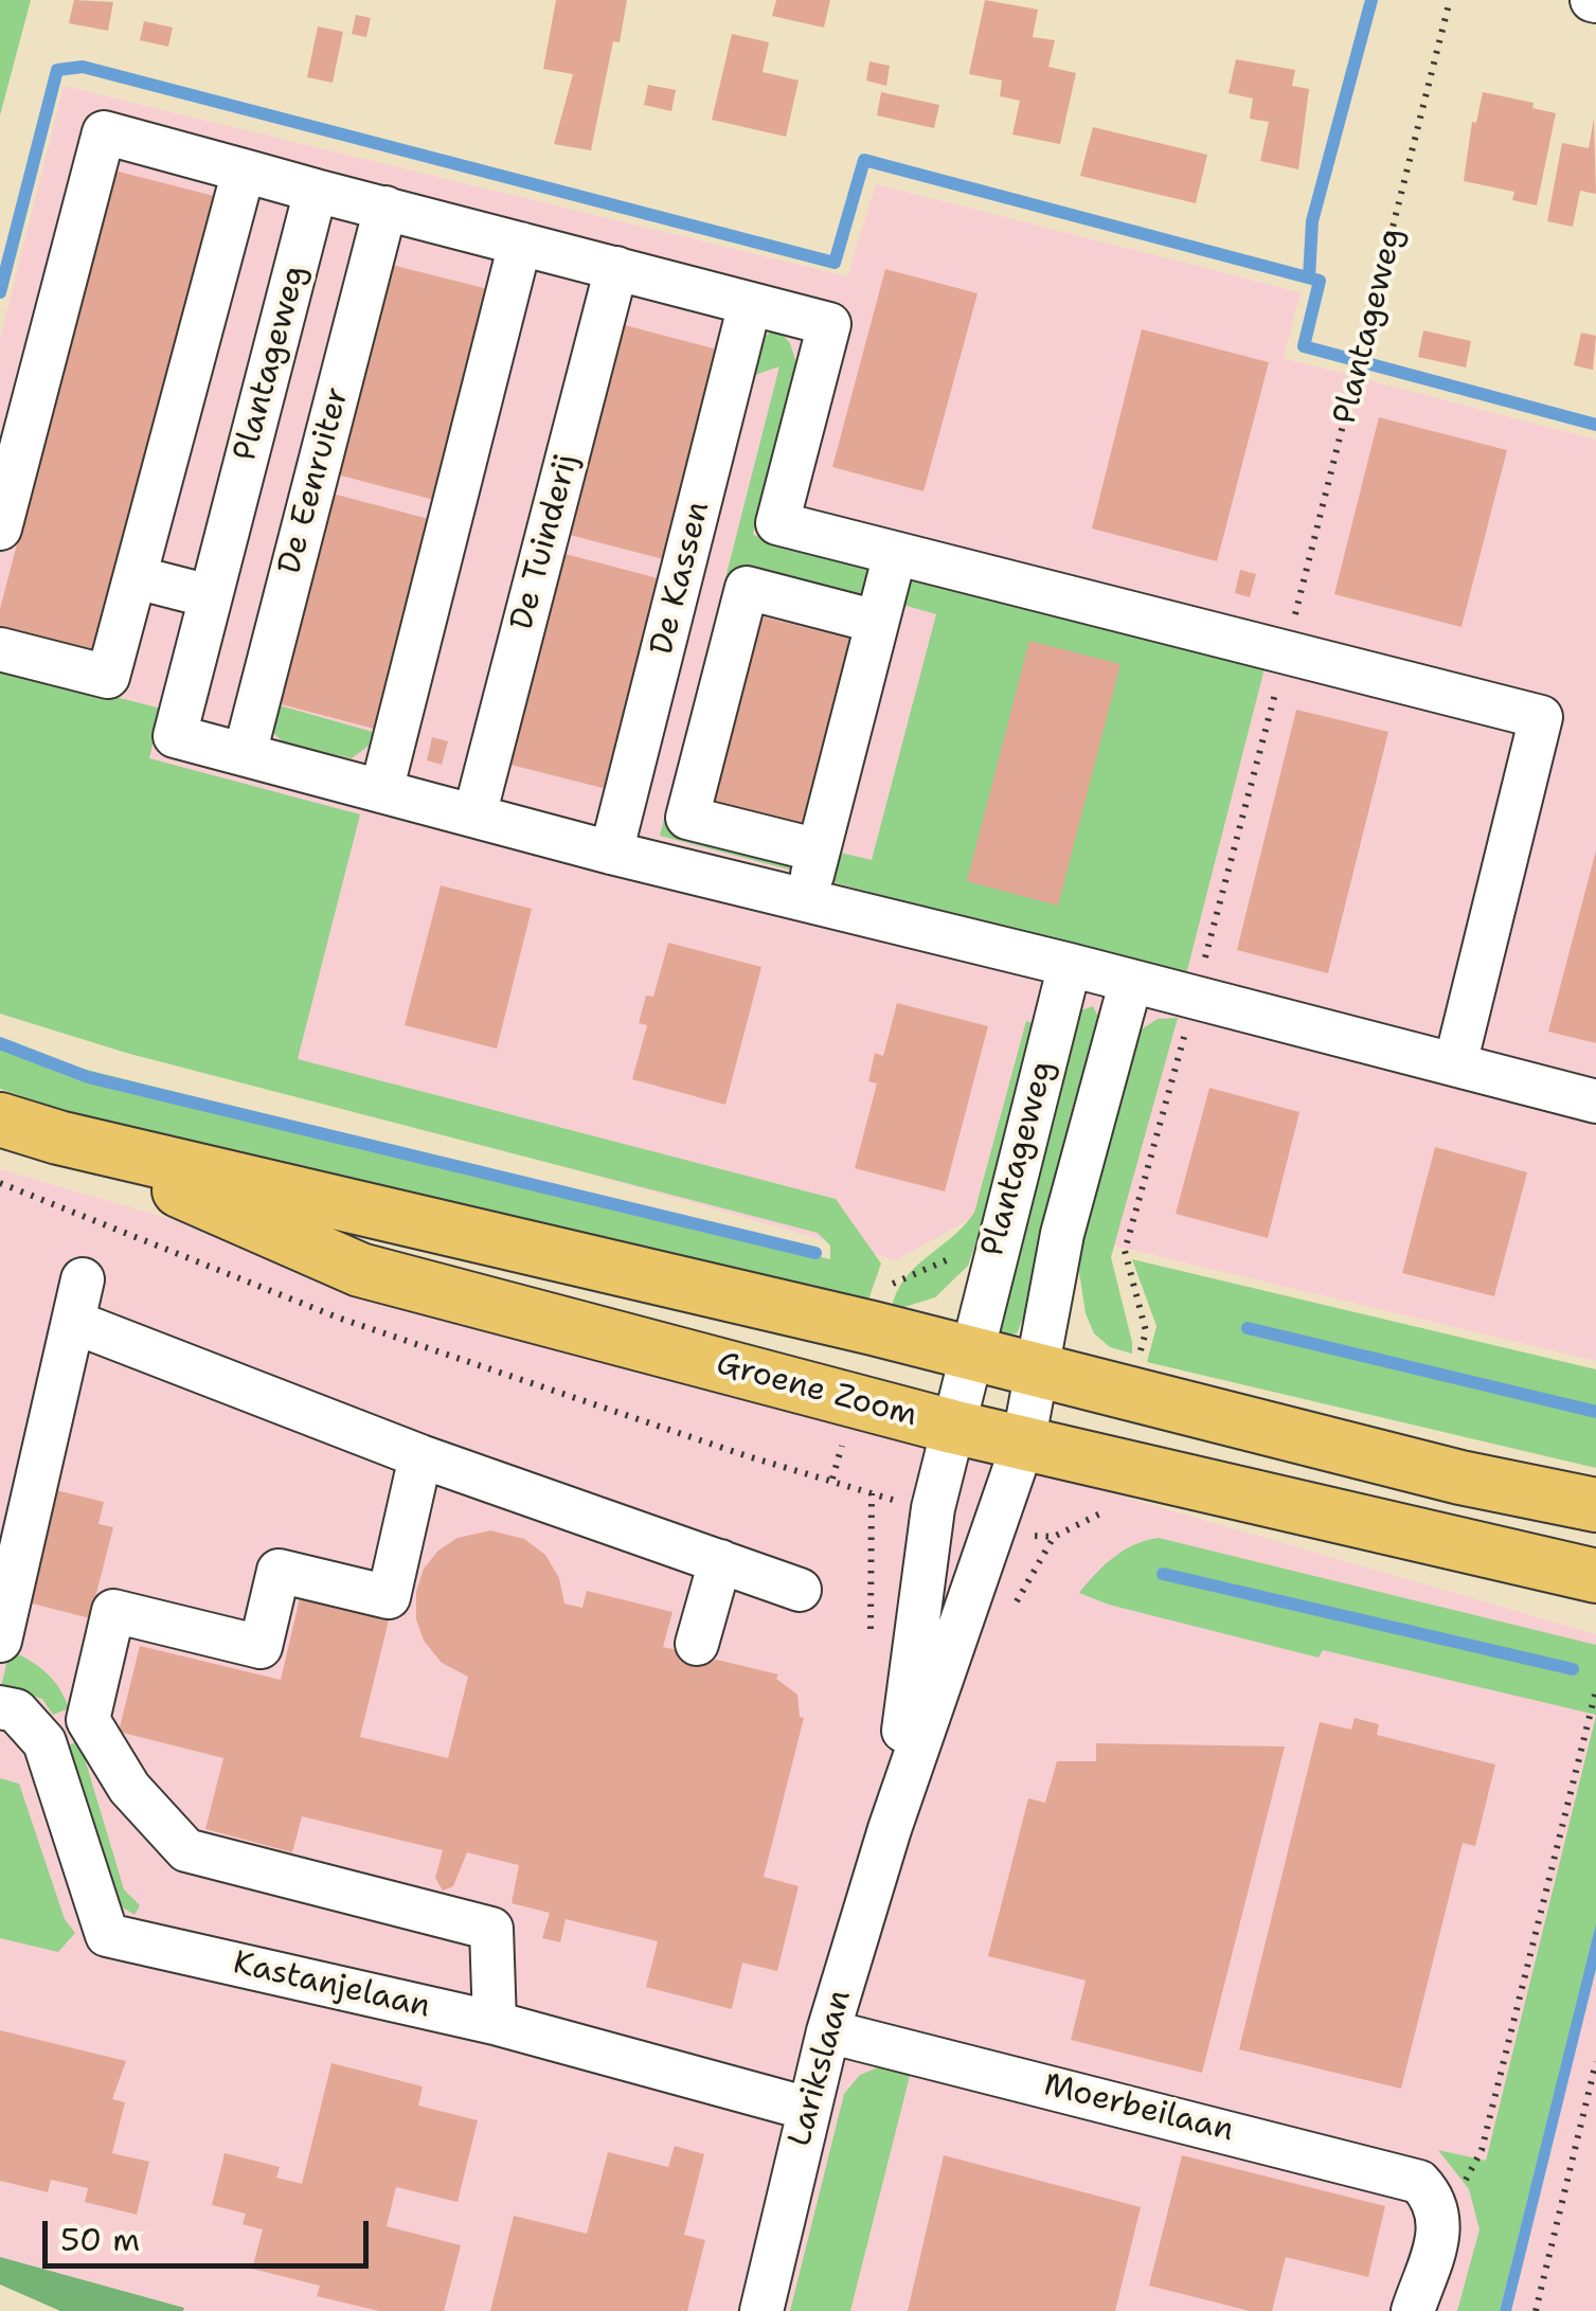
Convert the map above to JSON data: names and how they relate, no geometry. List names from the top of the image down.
{
  "streets": {
    "main road": ["Groene Zoom"],
    "street": [
      "Plantageweg",
      "De Eenruiter",
      "De Tuinderij",
      "De Kassen",
      "Kastanjelaan",
      "Larikslaan",
      "Moerbeilaan"
    ]
  },
  "crossings": [
    ["Plantageweg", "De Eenruiter"],
    ["Plantageweg", "De Tuinderij"],
    ["Plantageweg", "De Kassen"],
    ["Plantageweg", "Groene Zoom"],
    ["Plantageweg", "Larikslaan"],
    ["Groene Zoom", "Larikslaan"],
    ["Kastanjelaan", "Larikslaan"],
    ["Larikslaan", "Moerbeilaan"]
  ],
  "scale_bar": "50 m"
}
